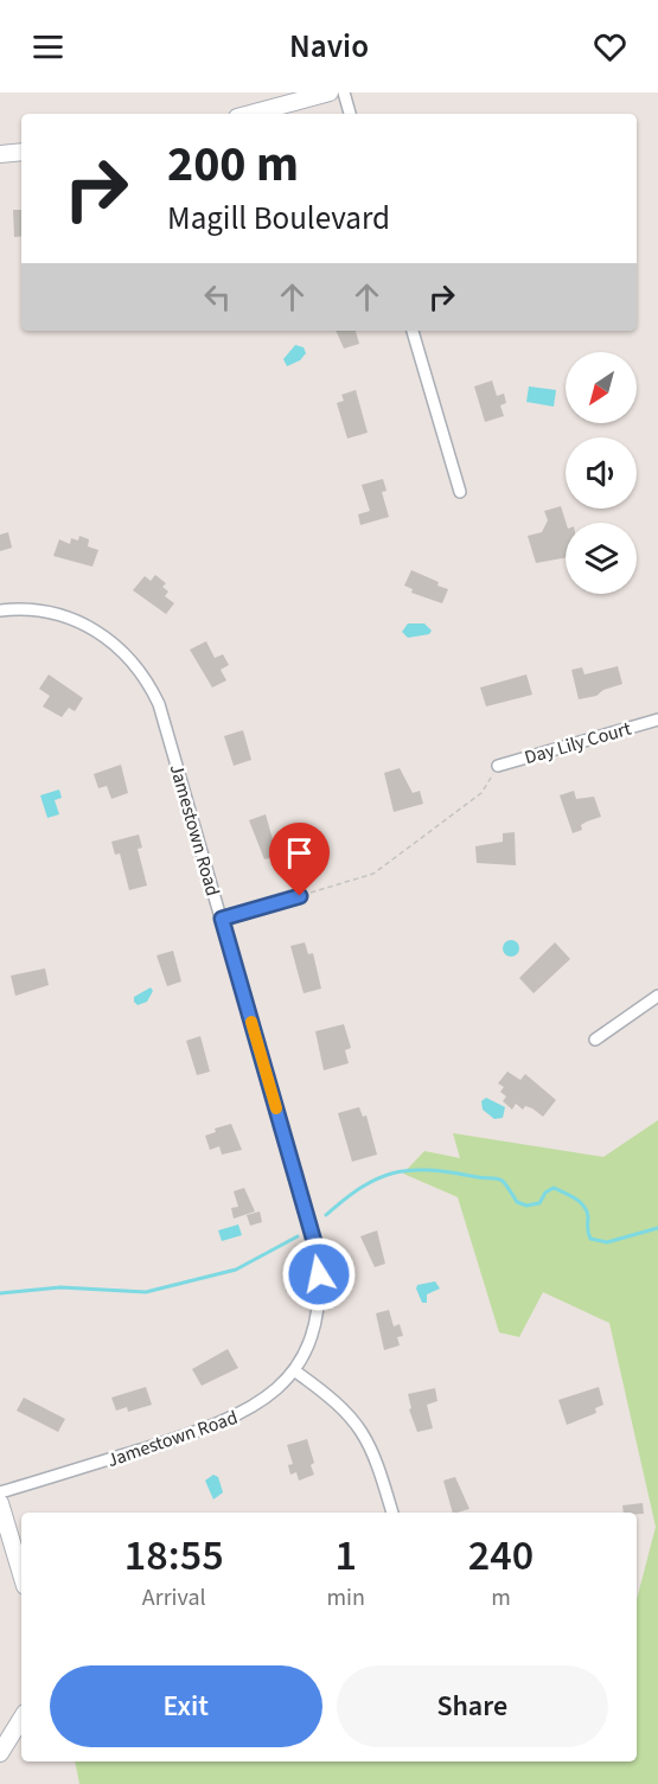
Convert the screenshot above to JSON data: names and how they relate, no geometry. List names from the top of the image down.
{
  "streets": {
    "street": ["Day Lily Court", "Jamestown Road"]
  },
  "north": "bottom left",
  "page": {
    "header": "Navio",
    "turn": ["200 m", "Magill Boulevard"],
    "eta": [
      "18:55",
      "Arrival",
      "1",
      "min",
      "240",
      "m"
    ],
    "buttons": ["Exit", "Share"]
  }
}
